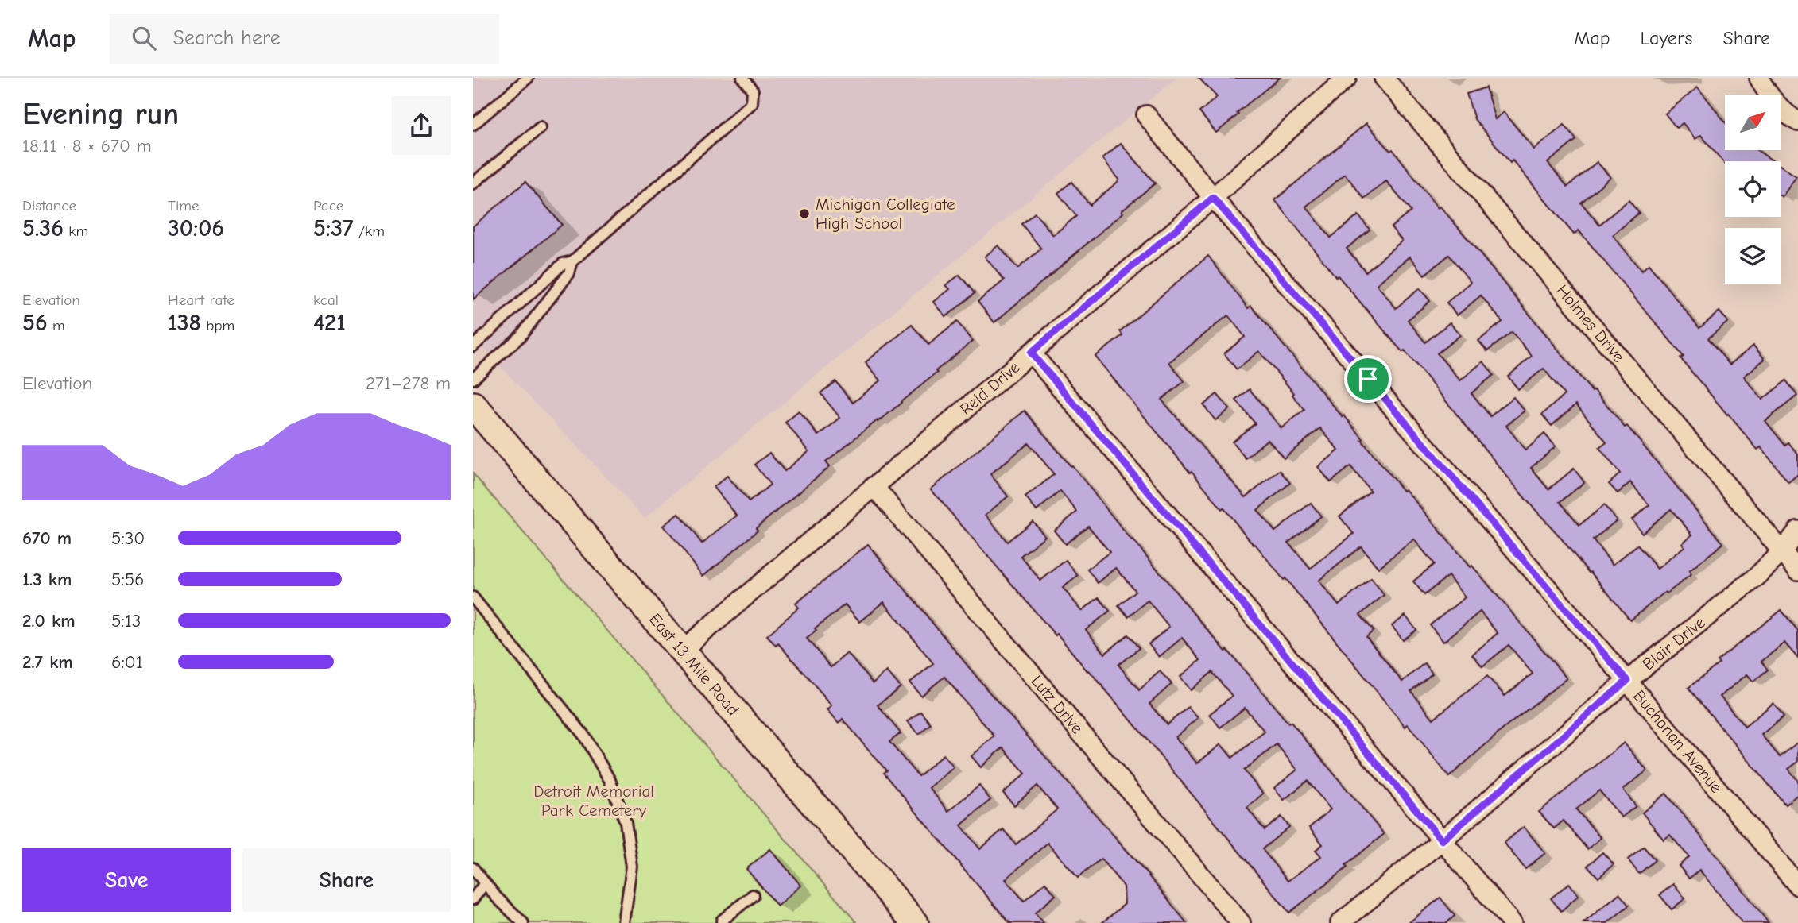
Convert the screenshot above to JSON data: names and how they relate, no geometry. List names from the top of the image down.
{
  "streets": {
    "main road": ["East 13 Mile Road"],
    "street": [
      "Holmes Drive",
      "Reid Drive",
      "Blair Drive",
      "Lutz Drive",
      "Buchanan Avenue"
    ]
  },
  "crossings": [
    ["Holmes Drive", "Blair Drive"],
    ["Reid Drive", "East 13 Mile Road"],
    ["Reid Drive", "Lutz Drive"],
    ["Reid Drive", "Buchanan Avenue"],
    ["Blair Drive", "Buchanan Avenue"]
  ],
  "parks": ["Detroit Memorial Park Cemetery"],
  "places": ["Michigan Collegiate High School"],
  "north": "top right",
  "page": {
    "header": "Map",
    "search": "Search here",
    "nav": ["Map", "Layers", "Share"],
    "heading": ["Evening run", "18:11 · 8 × 670 m"],
    "stats": [
      ["Distance", "5.36 km"],
      ["Time", "30:06"],
      ["Pace", "5:37 /km"],
      ["Elevation", "56 m"],
      ["Heart rate", "138 bpm"],
      ["kcal", "421"]
    ],
    "chart": ["Elevation", "271–278 m"],
    "list": [
      {
        "name": "670 m",
        "note": "5:30"
      },
      {
        "name": "1.3 km",
        "note": "5:56"
      },
      {
        "name": "2.0 km",
        "note": "5:13"
      },
      {
        "name": "2.7 km",
        "note": "6:01"
      }
    ],
    "buttons": ["Save", "Share"]
  }
}
